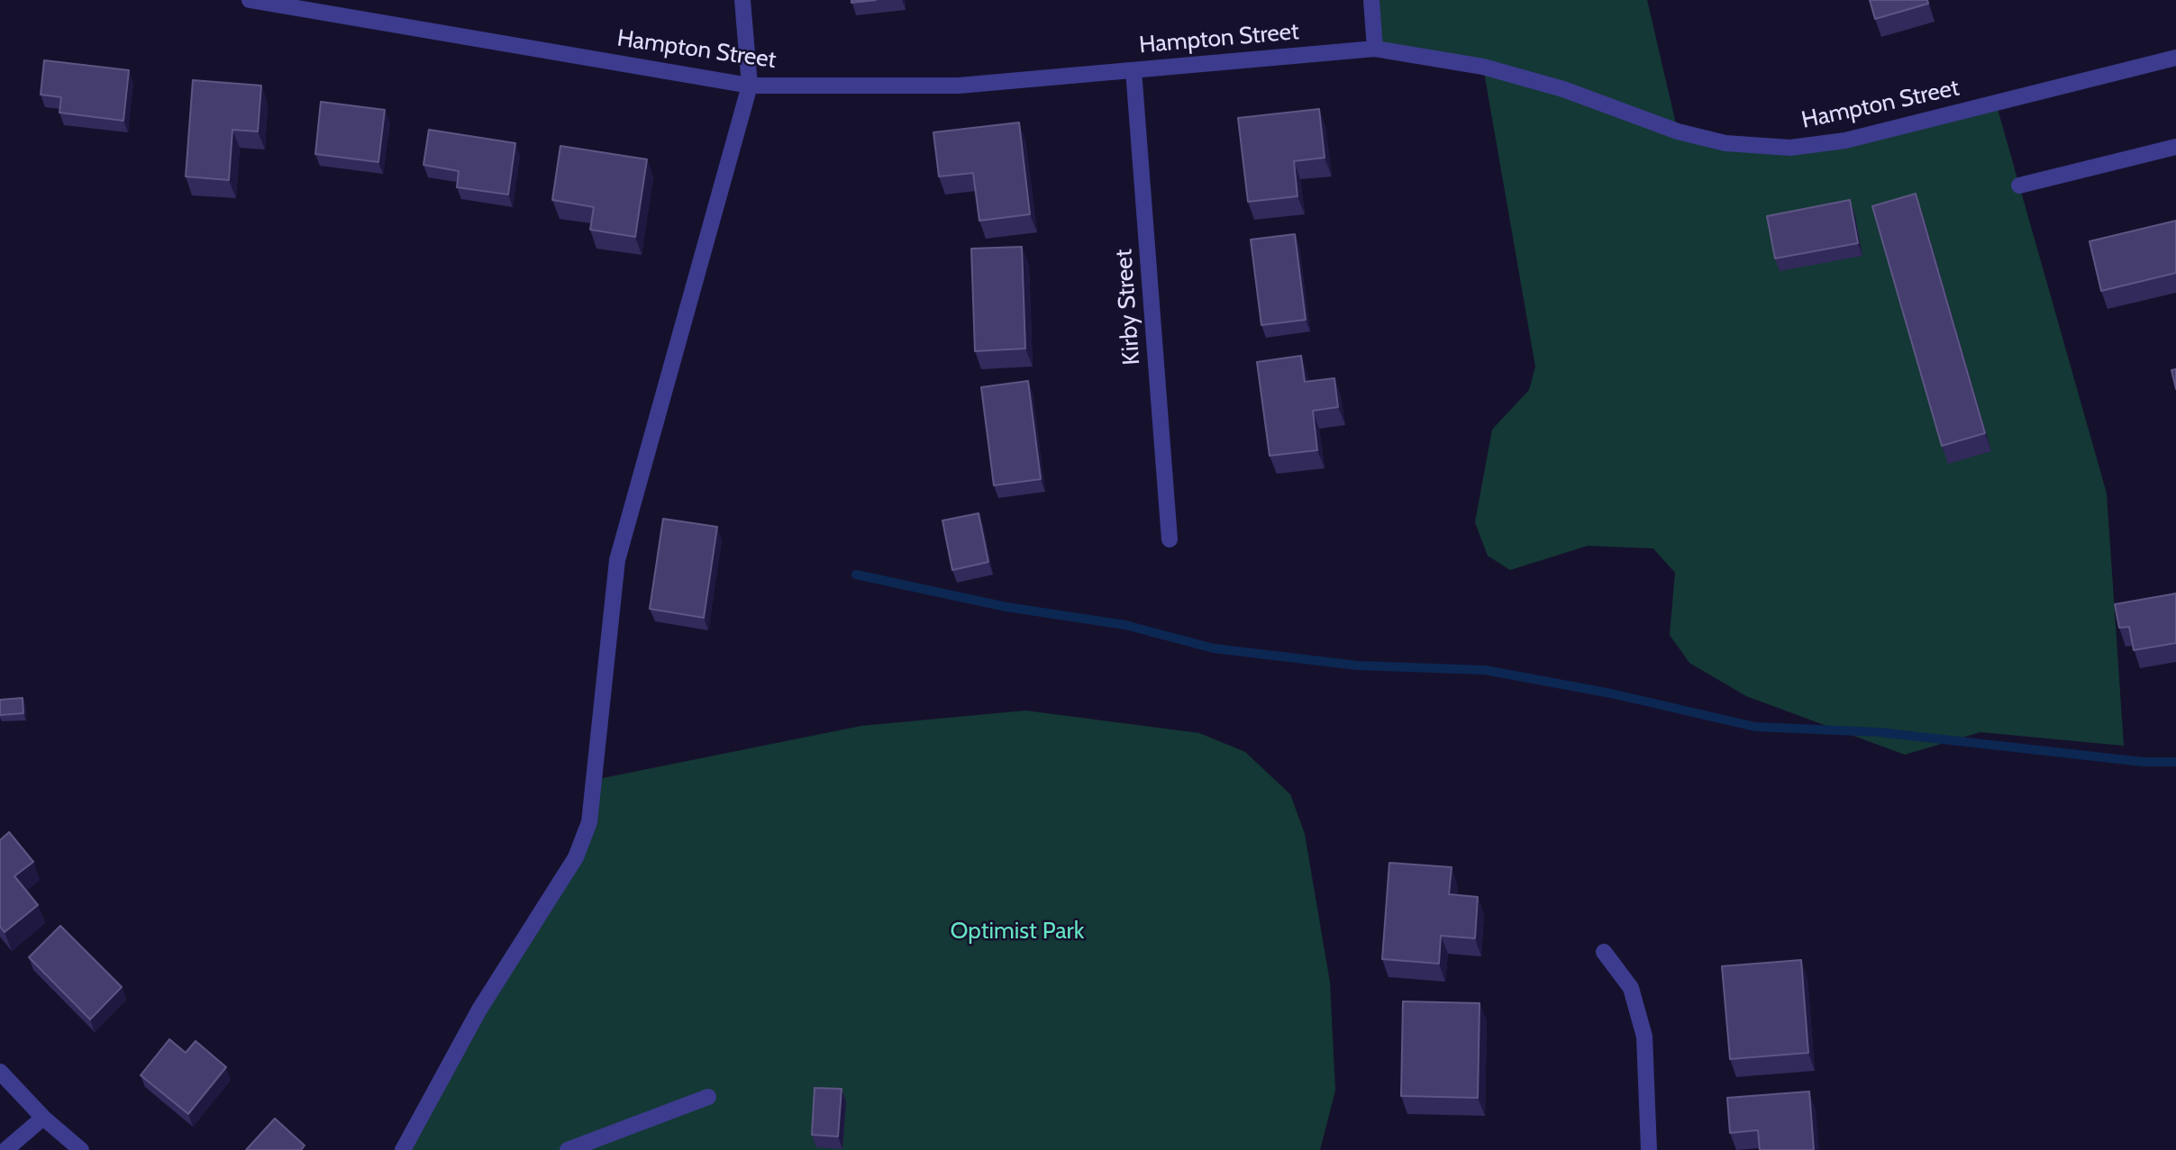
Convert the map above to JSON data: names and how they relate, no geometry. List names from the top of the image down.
{
  "streets": {
    "street": ["Hampton Street", "Kirby Street"]
  },
  "crossings": [
    ["Hampton Street", "Kirby Street"]
  ],
  "parks": ["Optimist Park"]
}
